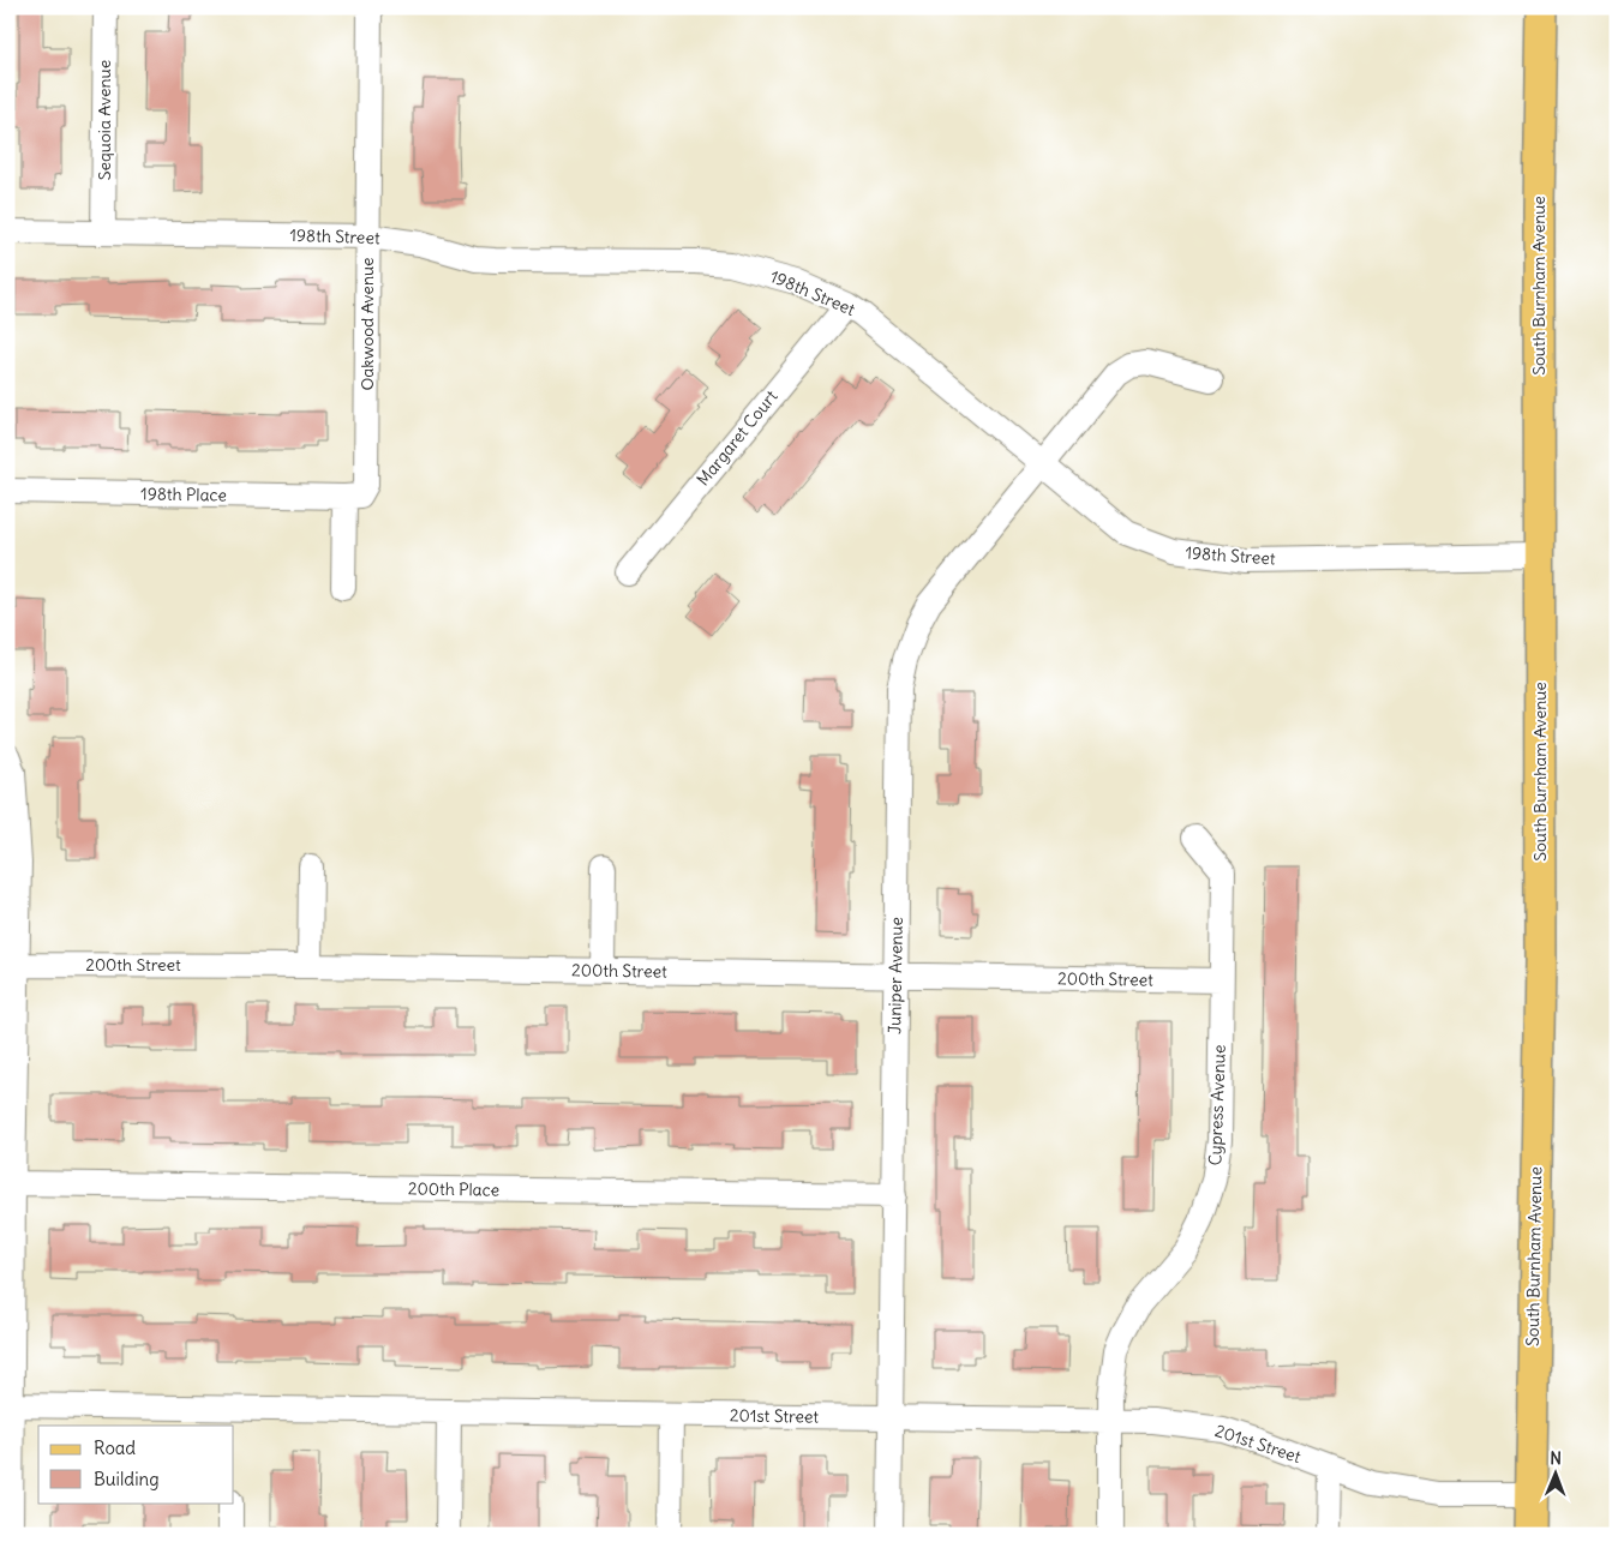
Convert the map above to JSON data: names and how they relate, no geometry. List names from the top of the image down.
{
  "streets": {
    "main road": ["South Burnham Avenue"],
    "street": [
      "Sequoia Avenue",
      "198th Street",
      "Oakwood Avenue",
      "Margaret Court",
      "198th Place",
      "200th Street",
      "Juniper Avenue",
      "Cypress Avenue",
      "200th Place",
      "201st Street"
    ]
  },
  "crossings": [
    ["Sequoia Avenue", "198th Street"],
    ["198th Street", "South Burnham Avenue"],
    ["198th Street", "Oakwood Avenue"],
    ["198th Street", "Margaret Court"],
    ["198th Street", "Juniper Avenue"],
    ["South Burnham Avenue", "201st Street"],
    ["Oakwood Avenue", "198th Place"],
    ["200th Street", "Juniper Avenue"],
    ["200th Street", "Cypress Avenue"],
    ["Juniper Avenue", "200th Place"],
    ["Juniper Avenue", "201st Street"],
    ["Cypress Avenue", "201st Street"]
  ],
  "legend": ["Road", "Building"],
  "north": "top"
}
